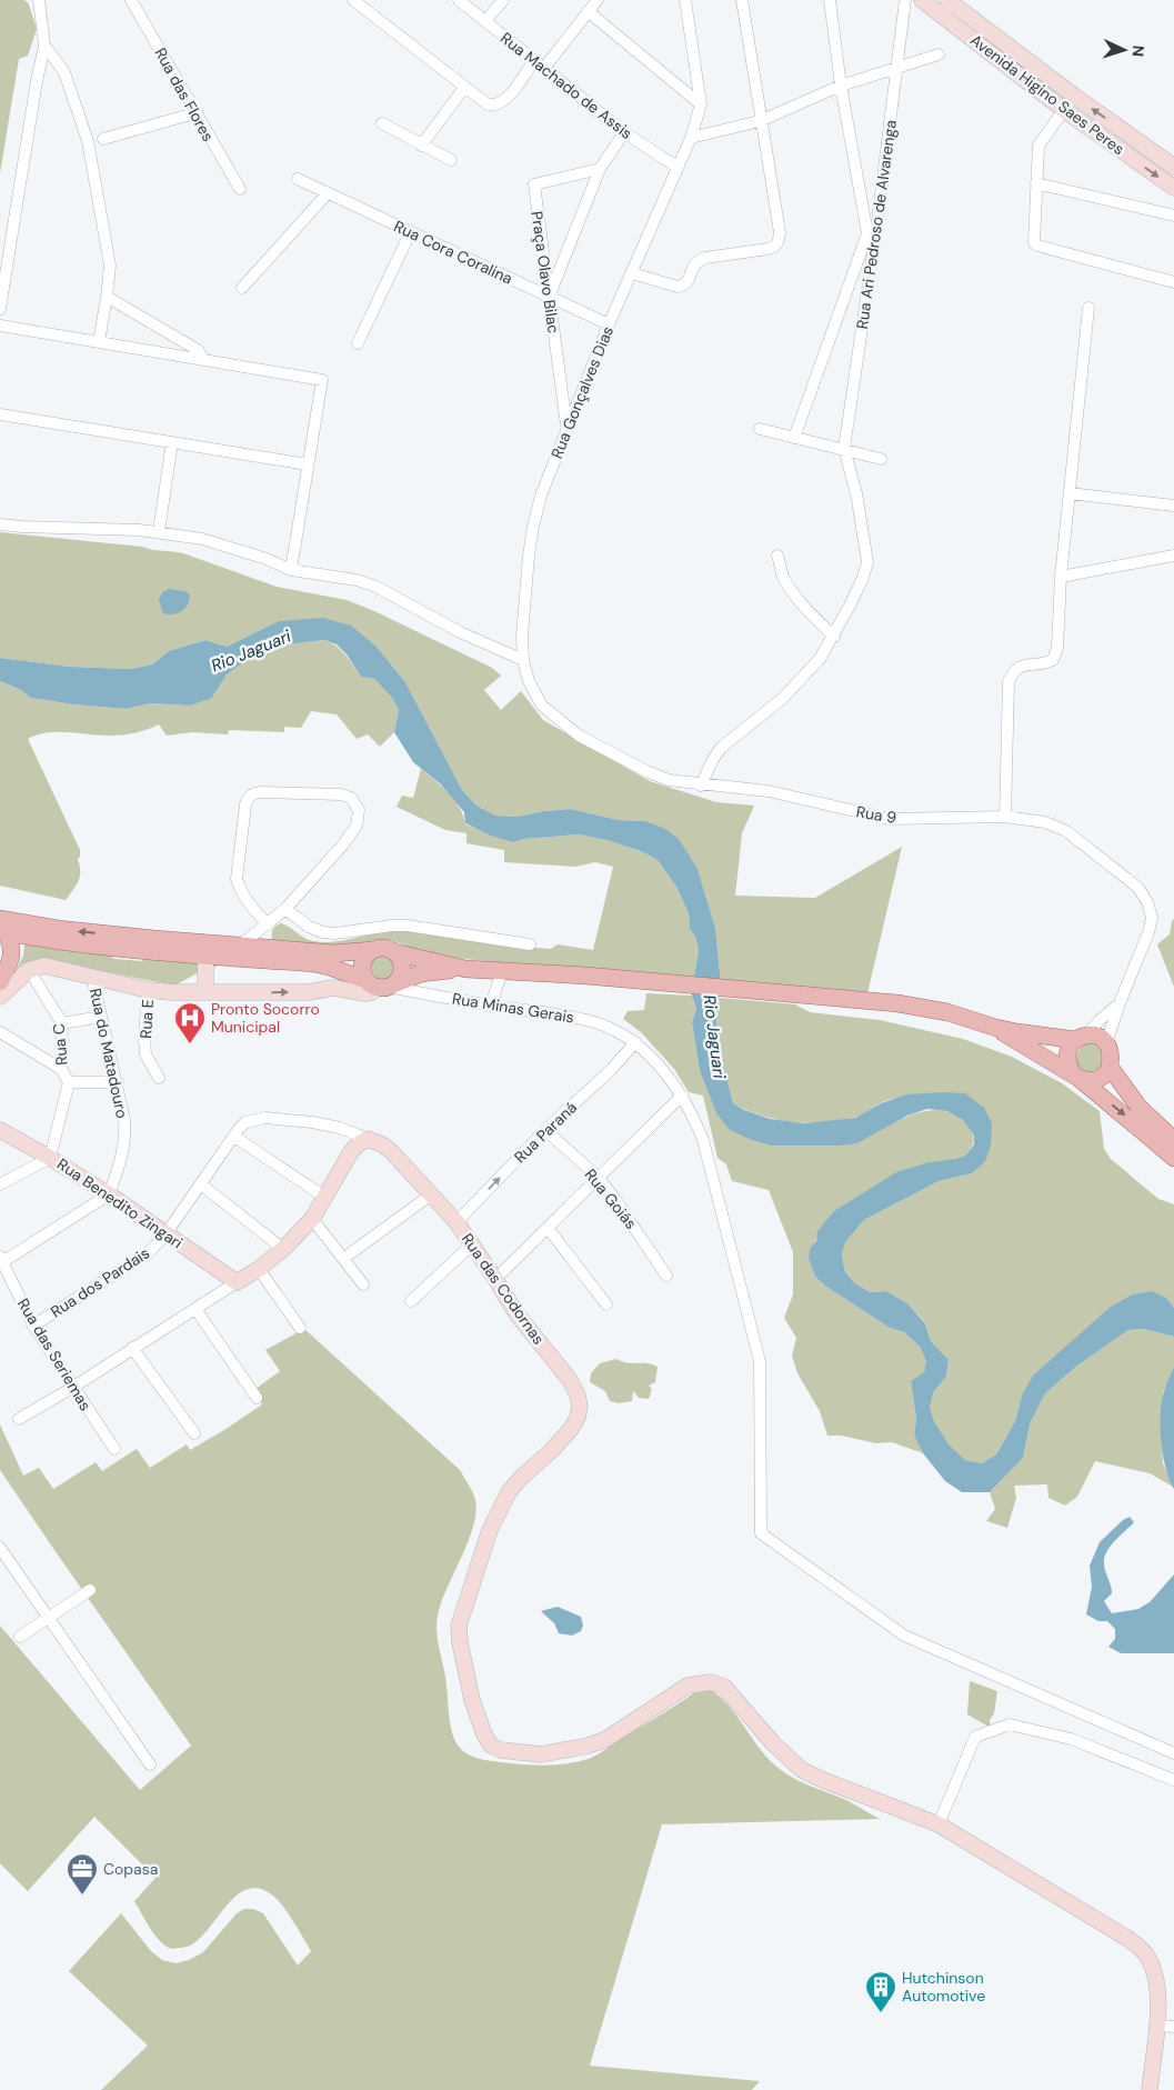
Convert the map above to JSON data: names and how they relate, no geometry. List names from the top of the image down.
{
  "streets": {
    "street": [
      "Rua Machado de Assis",
      "Rua das Flores",
      "Avenida Higino Saes Peres",
      "Rua Ari Pedroso de Alvarenga",
      "Rua Cora Coralina",
      "Praça Olavo Bilac",
      "Rua Gonçalves Dias",
      "Rua 9",
      "Rua Minas Gerais",
      "Rua E",
      "Rua C",
      "Rua do Matadouro",
      "Rua Paraná",
      "Rua Goiás",
      "Rua Benedito Zingari",
      "Rua dos Pardais",
      "Rua das Codornas",
      "Rua das Seriemas"
    ]
  },
  "crossings": [
    ["Rua Machado de Assis", "Rua Gonçalves Dias"],
    ["Rua Cora Coralina", "Praça Olavo Bilac"],
    ["Rua Cora Coralina", "Rua Gonçalves Dias"],
    ["Praça Olavo Bilac", "Rua Gonçalves Dias"],
    ["Rua Gonçalves Dias", "Rua 9"],
    ["Rua Minas Gerais", "Rua Paraná"],
    ["Rua C", "Rua Benedito Zingari"],
    ["Rua do Matadouro", "Rua Benedito Zingari"],
    ["Rua Paraná", "Rua Goiás"],
    ["Rua Paraná", "Rua das Codornas"],
    ["Rua Benedito Zingari", "Rua dos Pardais"],
    ["Rua dos Pardais", "Rua das Codornas"],
    ["Rua dos Pardais", "Rua das Seriemas"]
  ],
  "water": ["Rio Jaguari"],
  "places": {
    "hospital": ["Pronto Socorro Municipal"],
    "office": ["Copasa"],
    "building": ["Hutchinson Automotive"]
  },
  "north": "right"
}
